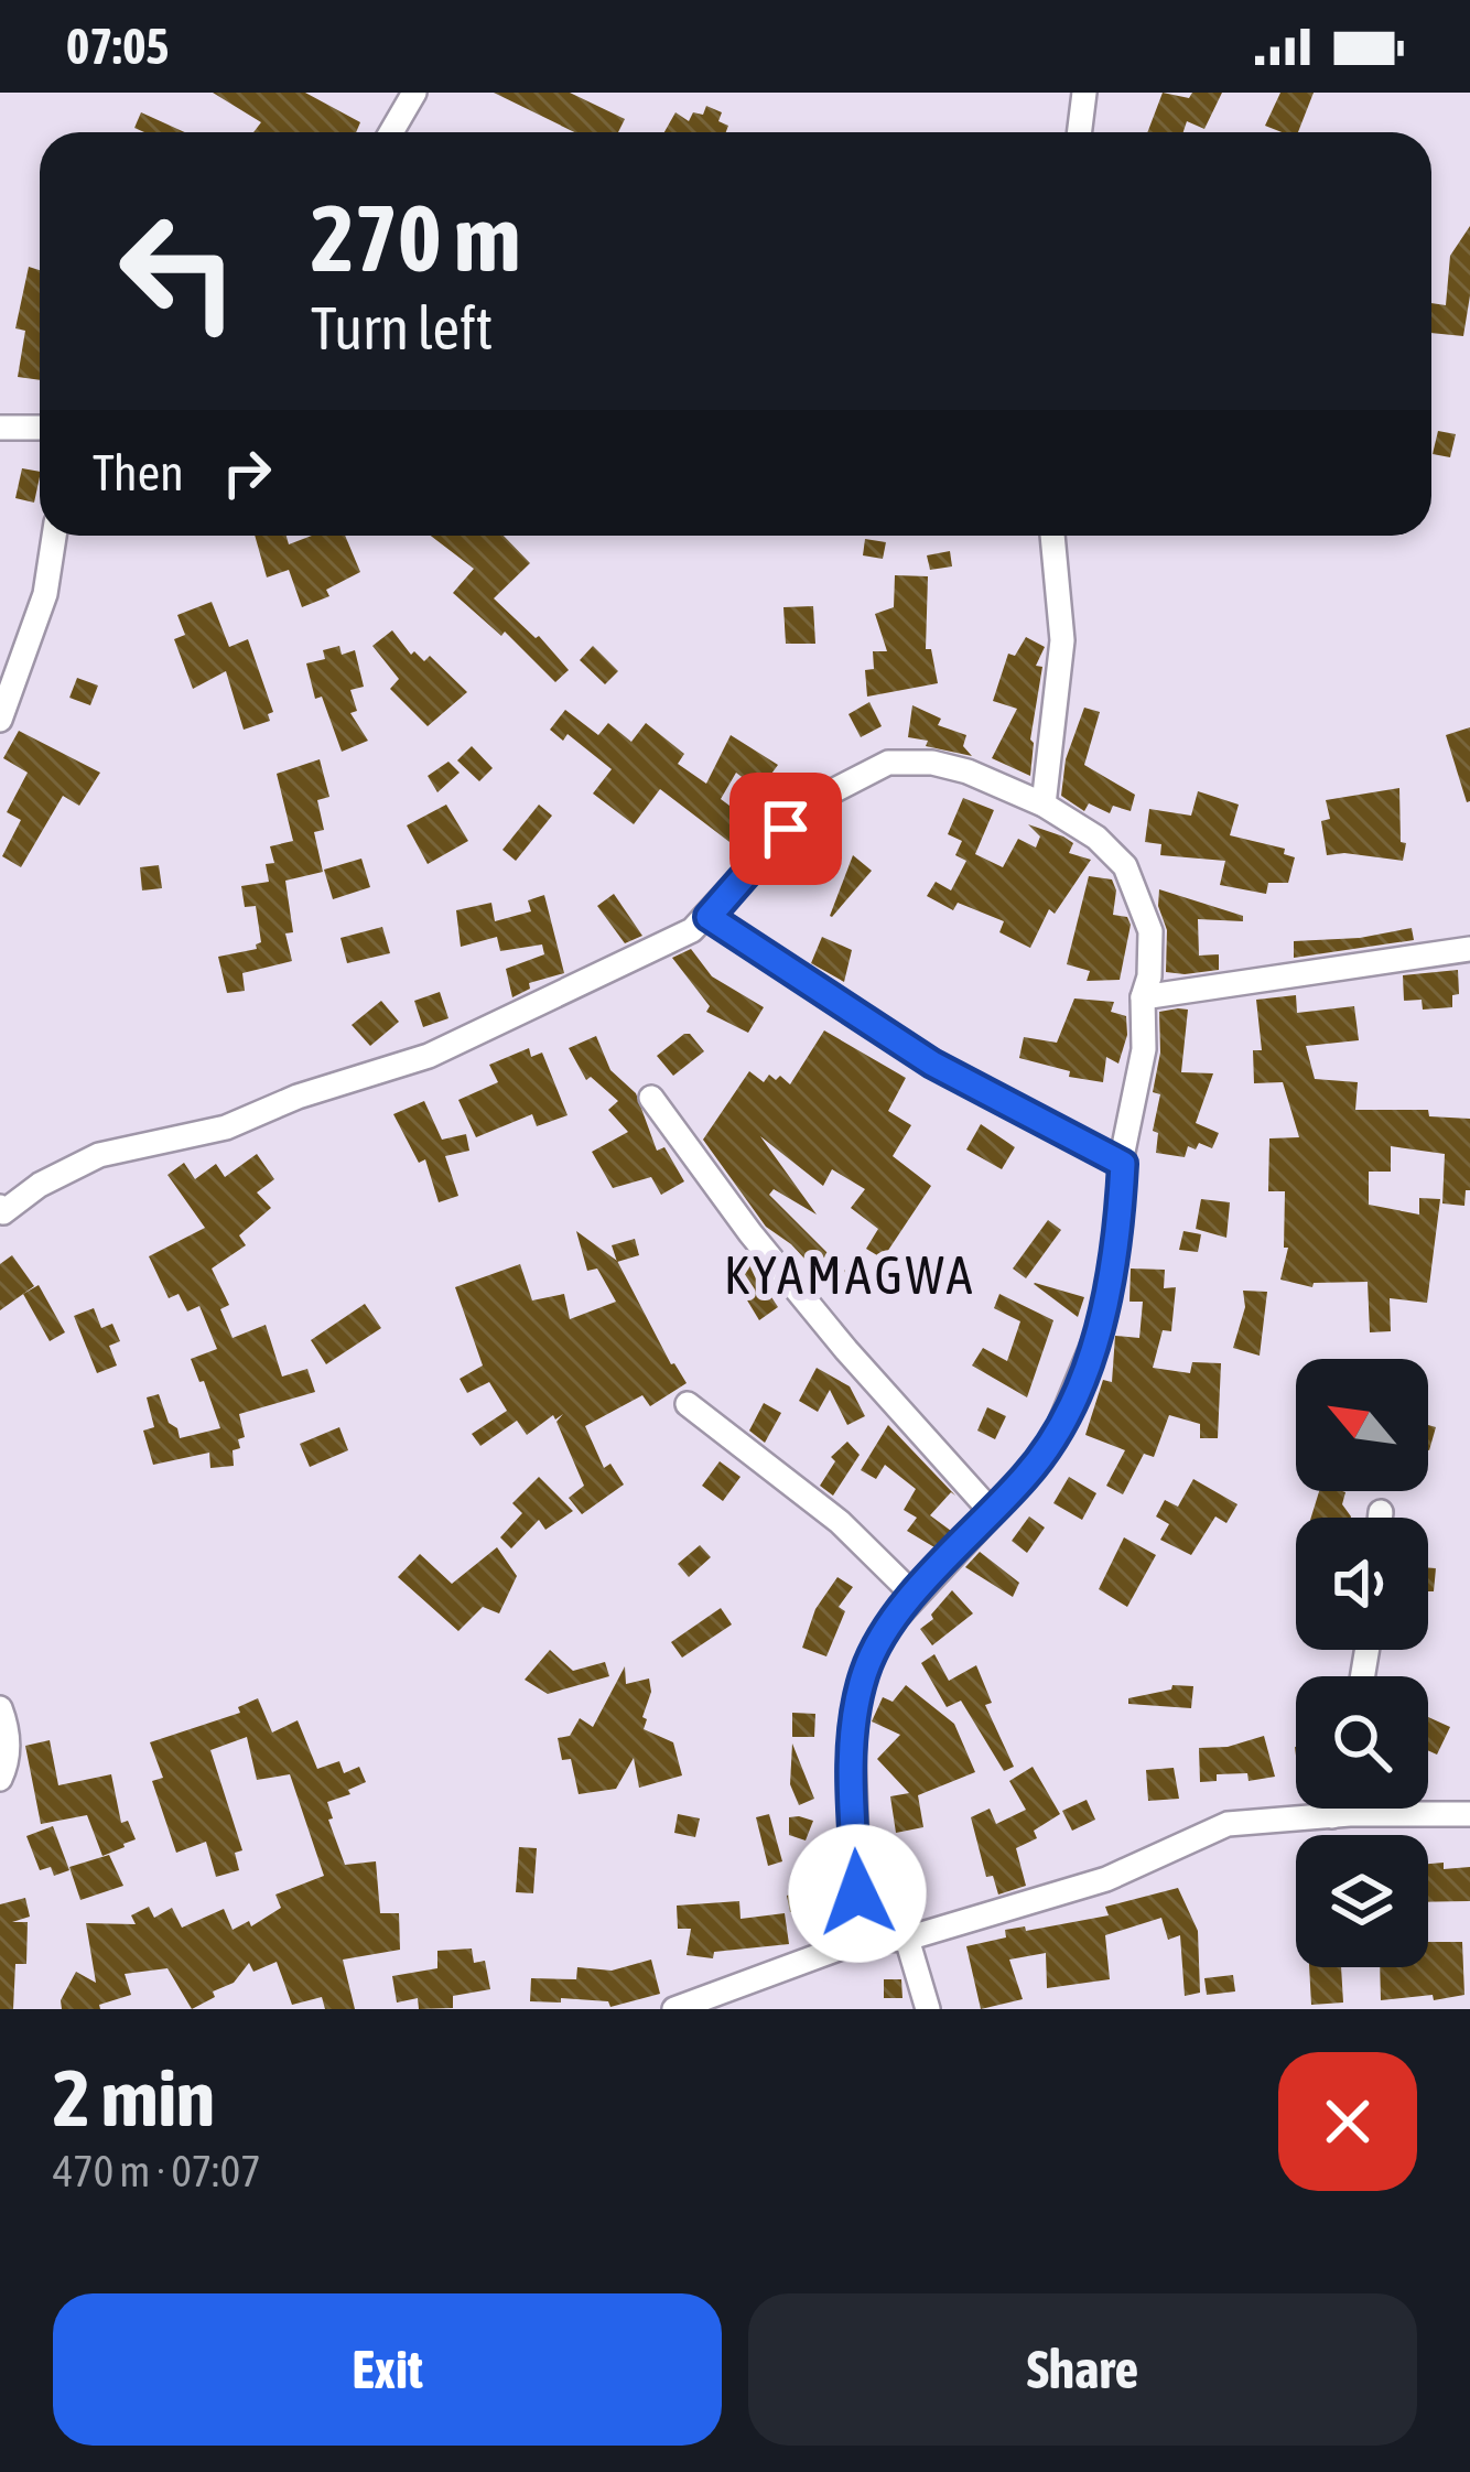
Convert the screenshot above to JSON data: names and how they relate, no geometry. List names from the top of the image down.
{
  "districts": ["KYAMAGWA"],
  "north": "top left",
  "page": {
    "status": "07:05",
    "turn": ["270 m", "Turn left"],
    "then": "Then",
    "heading": ["2 min", "470 m · 07:07"],
    "buttons": ["Exit", "Share"]
  }
}
